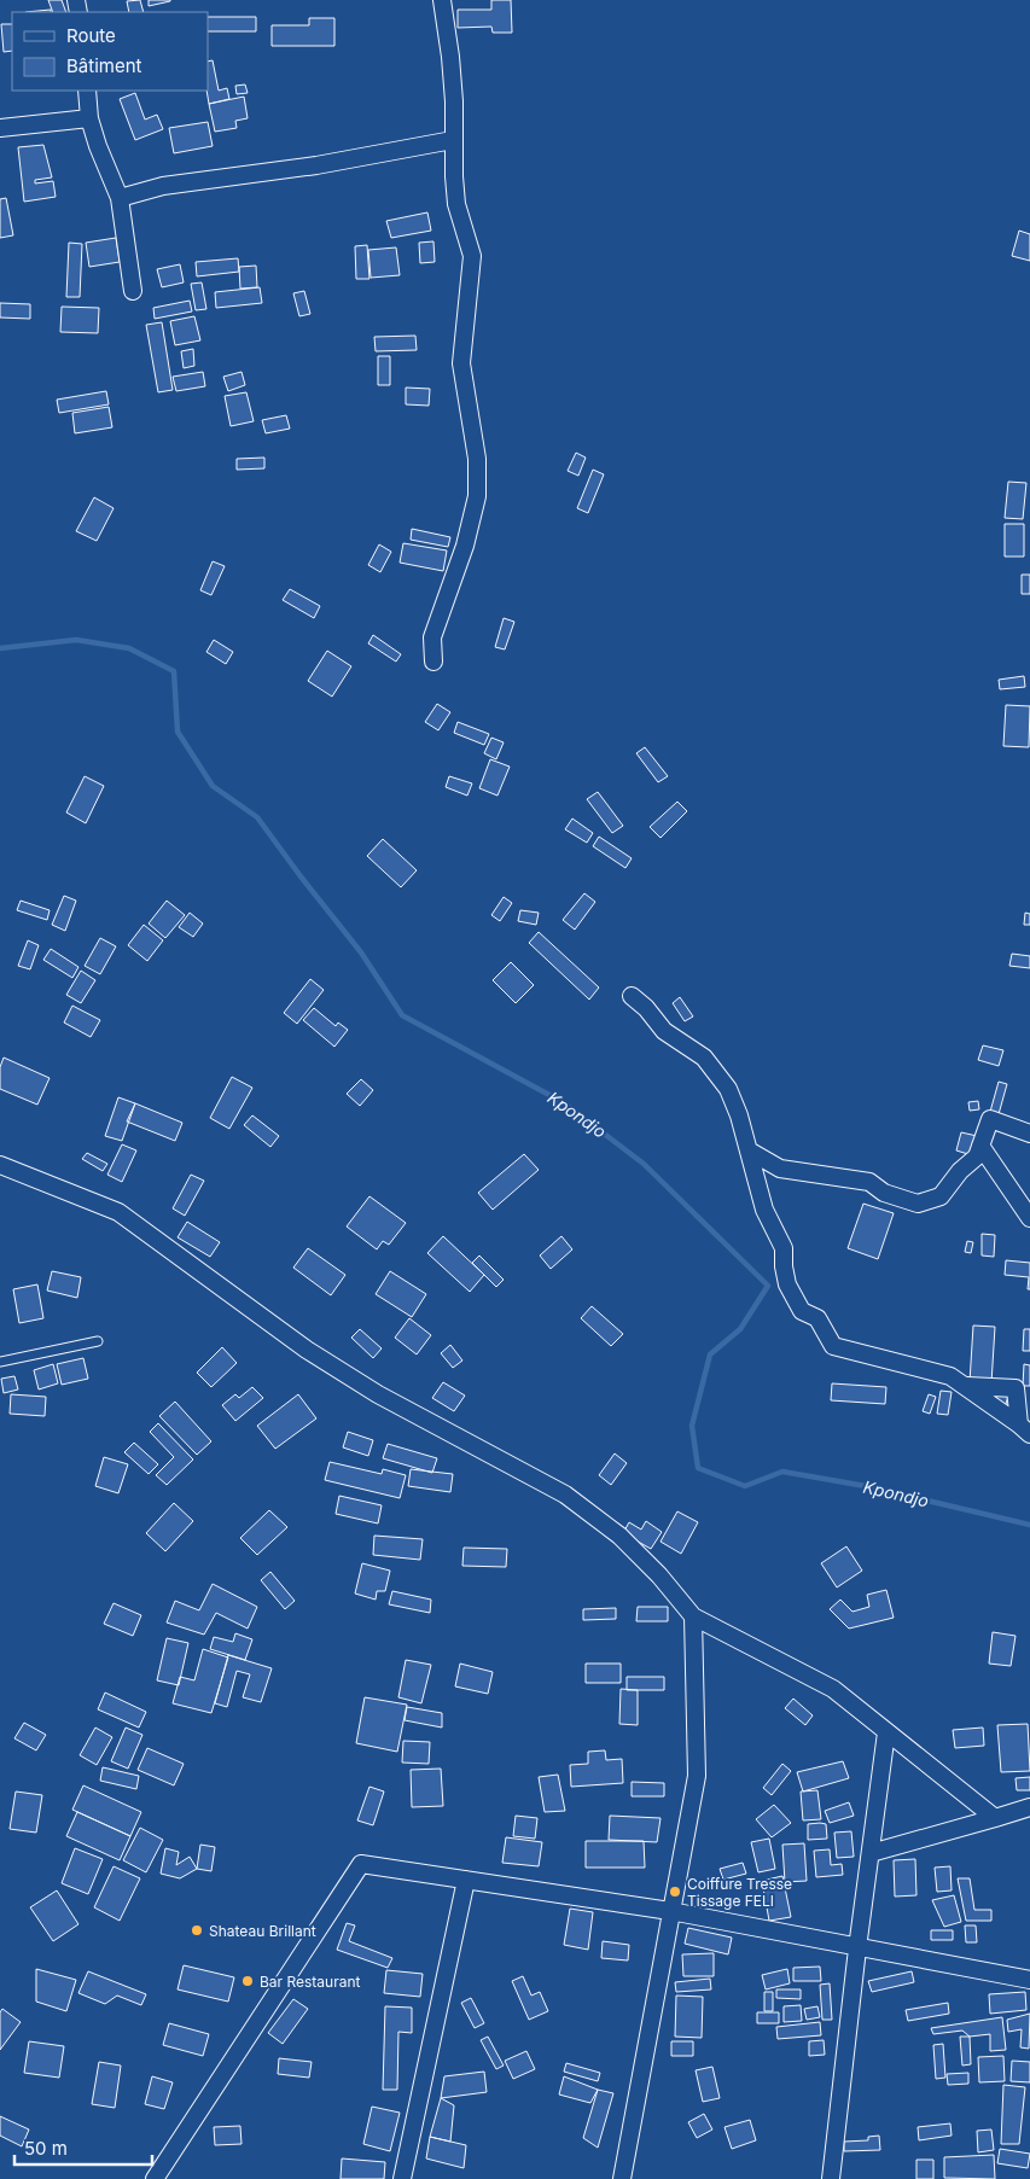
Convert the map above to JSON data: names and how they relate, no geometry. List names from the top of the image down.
{
  "water": ["Kpondjo"],
  "places": ["Coiffure Tresse Tissage FELI", "Shateau Brillant", "Bar Restaurant"],
  "legend": ["Route", "Bâtiment"],
  "scale_bar": "50 m"
}
